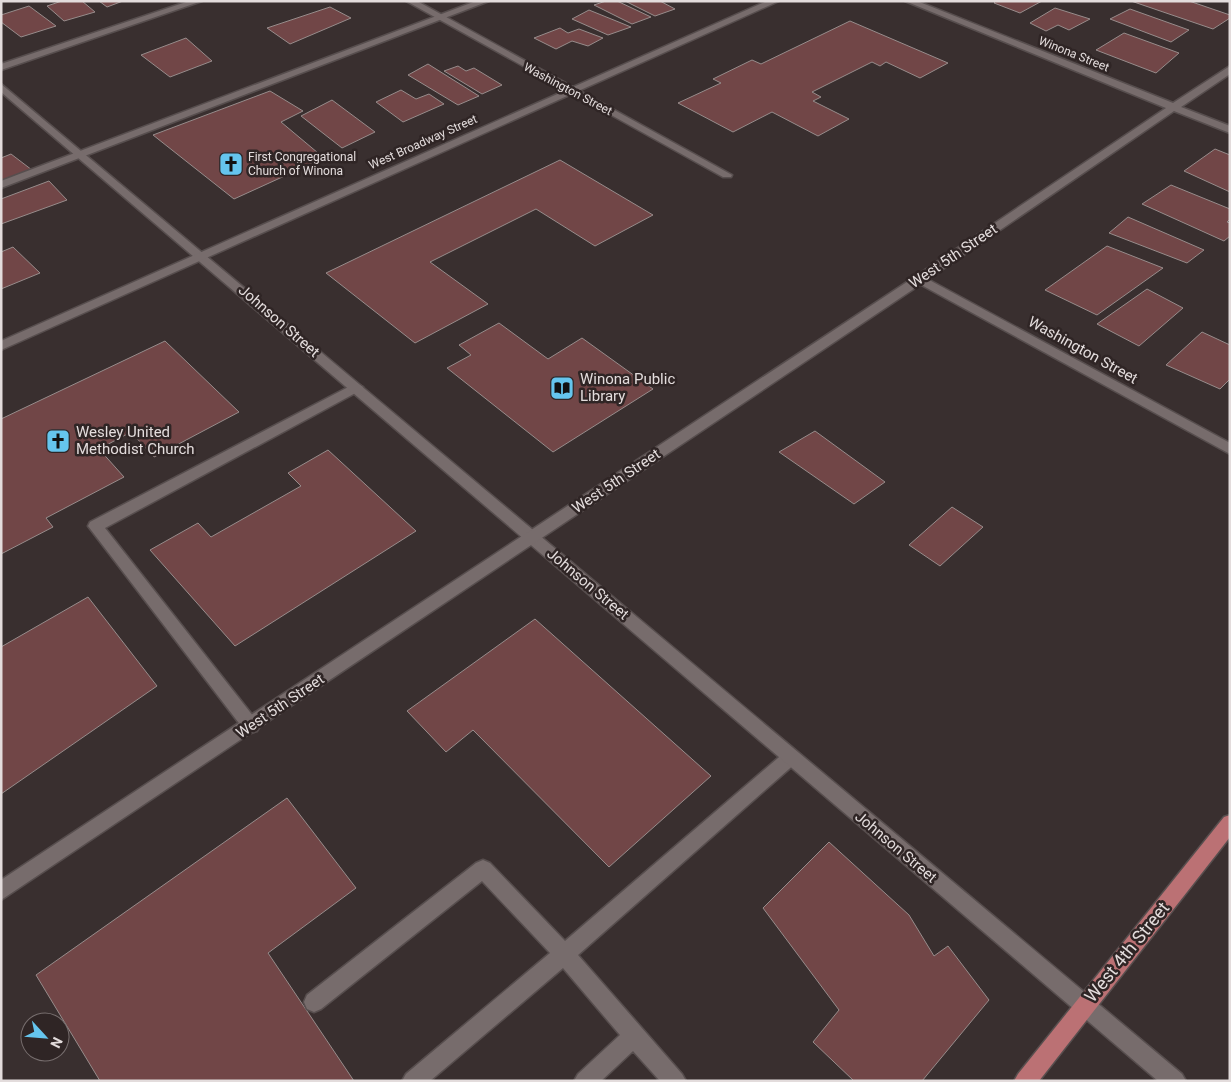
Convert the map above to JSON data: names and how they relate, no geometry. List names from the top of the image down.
{
  "streets": {
    "main road": ["West 4th Street"],
    "street": [
      "Winona Street",
      "Washington Street",
      "West Broadway Street",
      "West 5th Street",
      "Johnson Street"
    ]
  },
  "crossings": [
    ["Winona Street", "West 5th Street"],
    ["Washington Street", "West Broadway Street"],
    ["Washington Street", "West 5th Street"],
    ["West Broadway Street", "Johnson Street"],
    ["West 5th Street", "Johnson Street"],
    ["Johnson Street", "West 4th Street"]
  ],
  "places": {
    "church": ["First Congregational Church of Winona", "Wesley United Methodist Church"],
    "library": ["Winona Public Library"]
  },
  "north": "bottom right"
}
